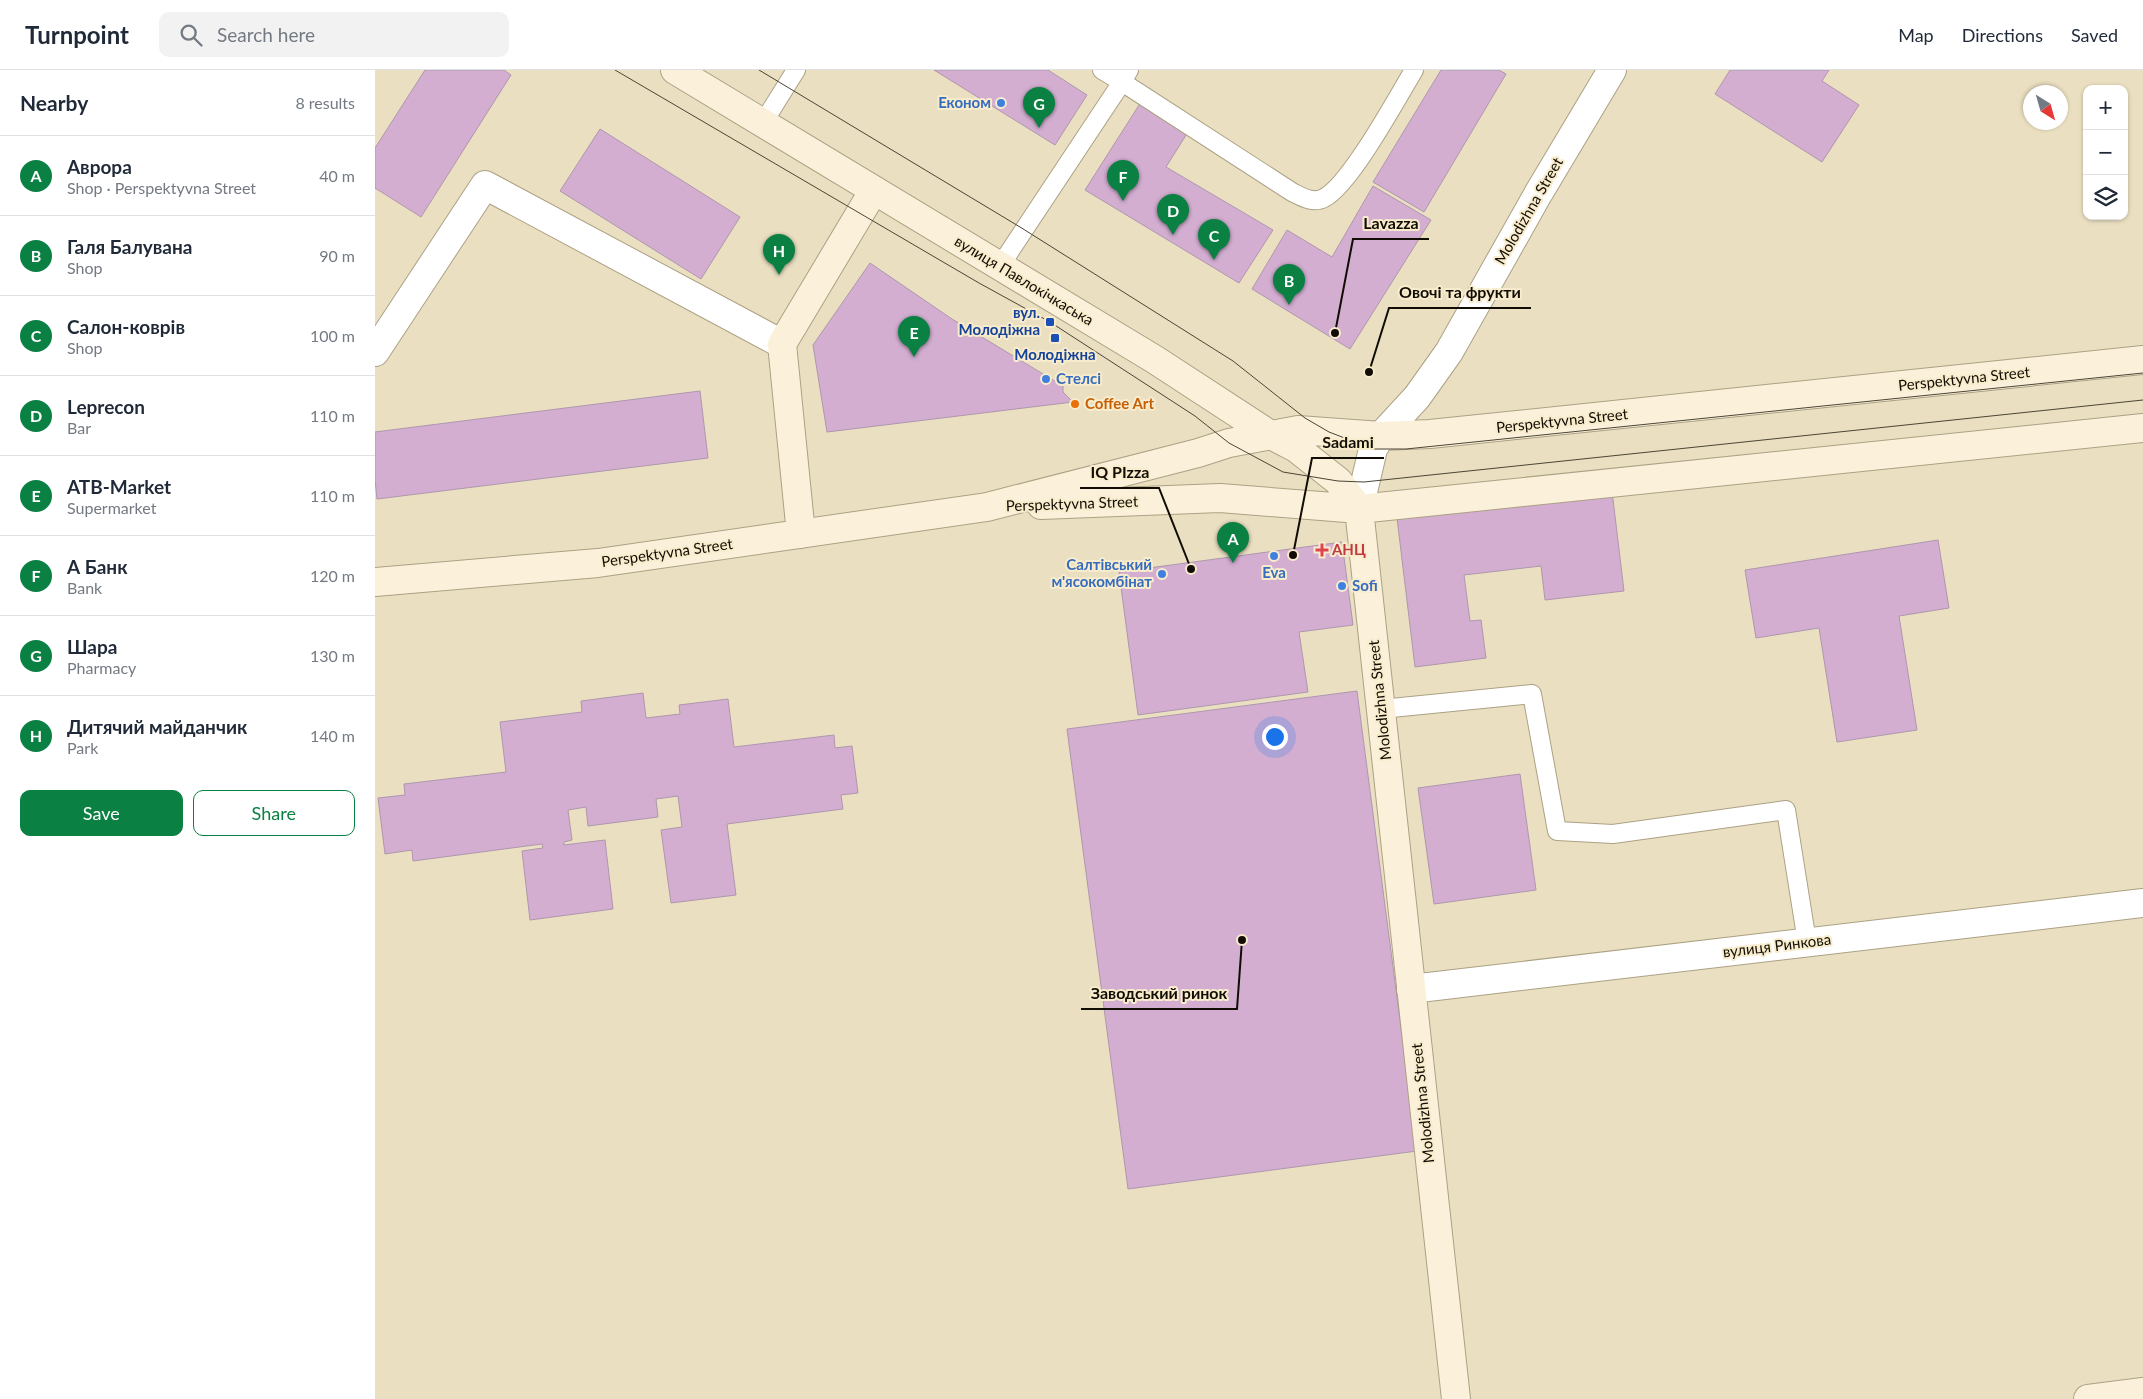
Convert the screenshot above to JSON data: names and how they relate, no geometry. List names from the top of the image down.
{
  "streets": {
    "street": [
      "Molodizhna Street",
      "вулиця Павлокічкаська",
      "Perspektyvna Street",
      "вулиця Ринкова"
    ]
  },
  "crossings": [
    ["Molodizhna Street", "вулиця Павлокічкаська"],
    ["Molodizhna Street", "Perspektyvna Street"],
    ["Molodizhna Street", "вулиця Ринкова"],
    ["вулиця Павлокічкаська", "Perspektyvna Street"]
  ],
  "places": {
    "other": [
      "Економ",
      "Lavazza",
      "Овочі та фрукти",
      "Стелсі",
      "Coffee Art",
      "Sadami",
      "Eva",
      "IQ PIzza",
      "Салтівський м'ясокомбінат",
      "Sofi",
      "Заводський ринок"
    ],
    "transit": ["вул. Молодіжна", "Молодіжна"],
    "health": ["АНЦ"]
  },
  "north": "bottom right",
  "page": {
    "header": "Turnpoint",
    "search": "Search here",
    "nav": ["Map", "Directions", "Saved"],
    "heading": ["Nearby", "8 results"],
    "map_buttons": ["+", "−"],
    "pins": [
      "G",
      "F",
      "D",
      "C",
      "H",
      "B",
      "E",
      "A"
    ],
    "list": [
      {
        "mark": "A",
        "name": "Аврора",
        "note": "Shop · Perspektyvna Street",
        "value": "40 m"
      },
      {
        "mark": "B",
        "name": "Галя Балувана",
        "note": "Shop",
        "value": "90 m"
      },
      {
        "mark": "C",
        "name": "Салон-коврів",
        "note": "Shop",
        "value": "100 m"
      },
      {
        "mark": "D",
        "name": "Leprecon",
        "note": "Bar",
        "value": "110 m"
      },
      {
        "mark": "E",
        "name": "ATB-Market",
        "note": "Supermarket",
        "value": "110 m"
      },
      {
        "mark": "F",
        "name": "А Банк",
        "note": "Bank",
        "value": "120 m"
      },
      {
        "mark": "G",
        "name": "Шара",
        "note": "Pharmacy",
        "value": "130 m"
      },
      {
        "mark": "H",
        "name": "Дитячий майданчик",
        "note": "Park",
        "value": "140 m"
      }
    ],
    "buttons": ["Save", "Share"]
  }
}
